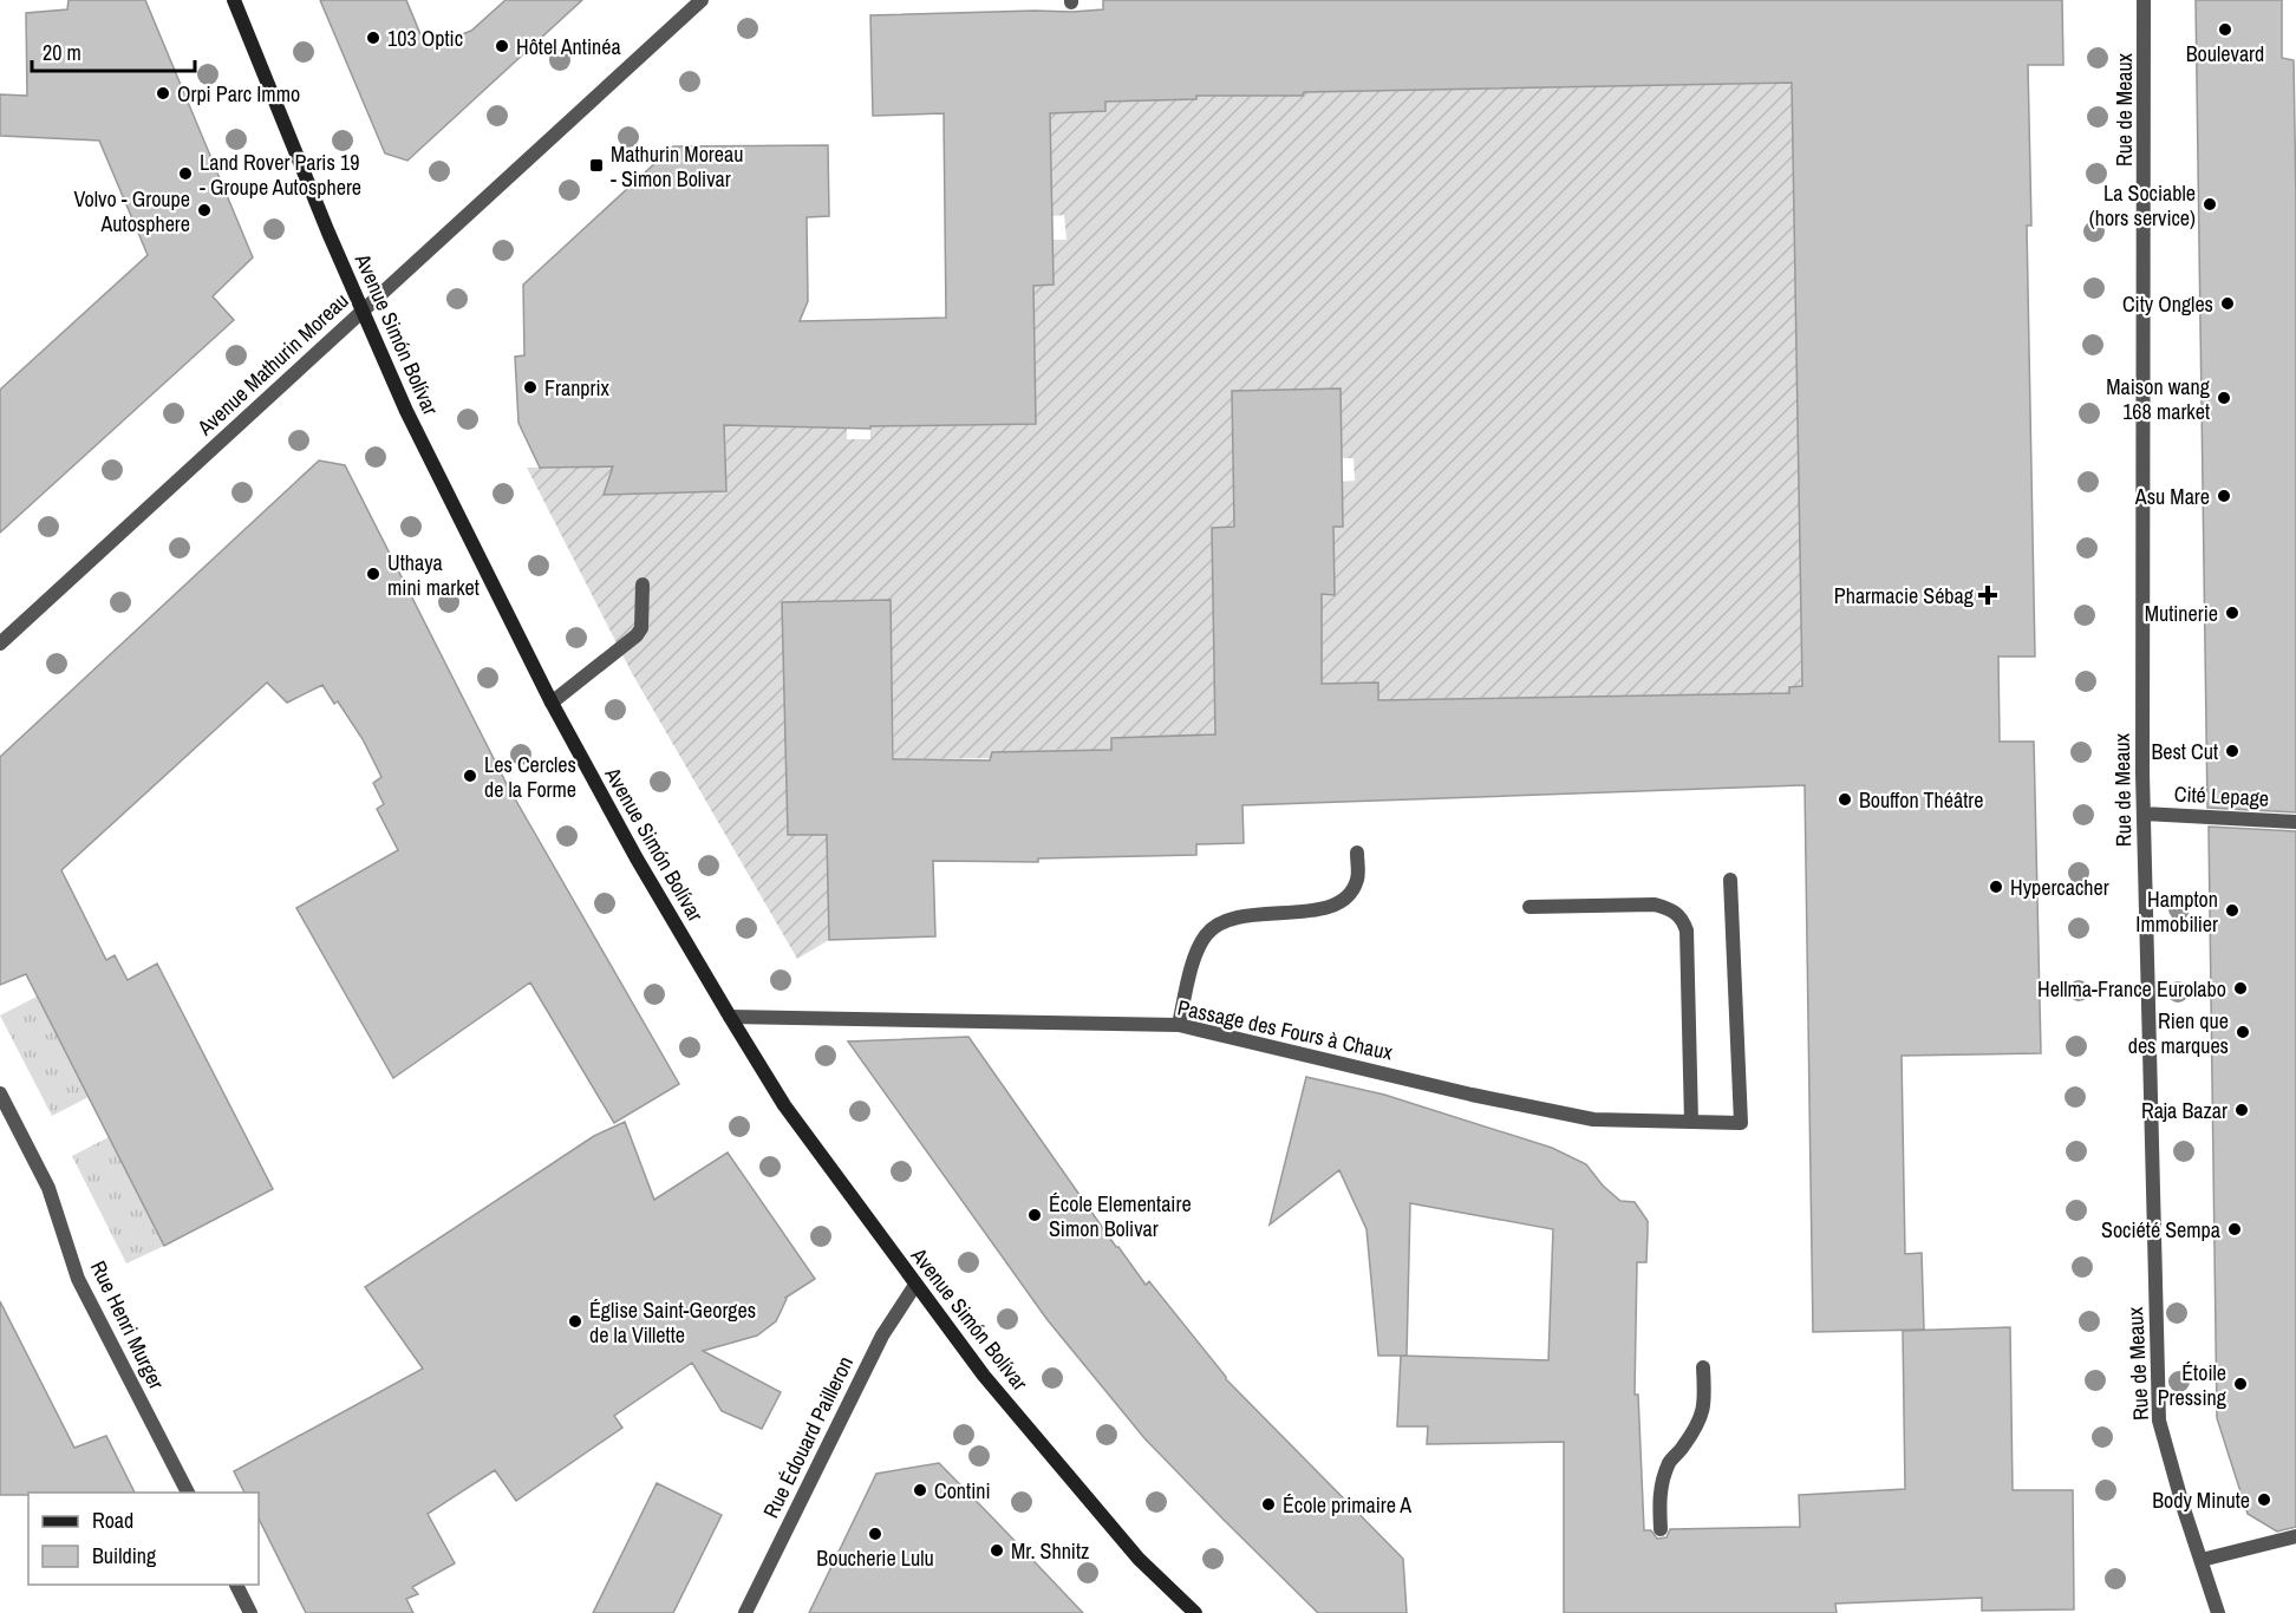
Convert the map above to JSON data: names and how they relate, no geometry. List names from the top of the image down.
{
  "streets": {
    "main road": ["Avenue Simón Bolívar"],
    "street": [
      "Rue de Meaux",
      "Avenue Mathurin Moreau",
      "Cité Lepage",
      "Passage des Fours à Chaux",
      "Rue Henri Murger",
      "Rue Édouard Pailleron"
    ]
  },
  "crossings": [
    ["Rue de Meaux", "Cité Lepage"],
    ["Avenue Simón Bolívar", "Avenue Mathurin Moreau"],
    ["Avenue Simón Bolívar", "Passage des Fours à Chaux"],
    ["Avenue Simón Bolívar", "Rue Édouard Pailleron"]
  ],
  "places": {
    "other": [
      "Boulevard",
      "103 Optic",
      "Hôtel Antinéa",
      "Orpi Parc Immo",
      "Land Rover Paris 19 - Groupe Autosphere",
      "La Sociable (hors service)",
      "Volvo - Groupe Autosphere",
      "City Ongles",
      "Franprix",
      "Maison wang 168 market",
      "Asu Mare",
      "Uthaya mini market",
      "Mutinerie",
      "Best Cut",
      "Les Cercles de la Forme",
      "Bouffon Théâtre",
      "Hypercacher",
      "Hampton Immobilier",
      "Hellma-France Eurolabo",
      "Rien que des marques",
      "Raja Bazar",
      "École Elementaire Simon Bolivar",
      "Société Sempa",
      "Église Saint-Georges de la Villette",
      "Étoile Pressing",
      "Contini",
      "Body Minute",
      "École primaire A",
      "Boucherie Lulu",
      "Mr. Shnitz"
    ],
    "transit": ["Mathurin Moreau - Simon Bolivar"],
    "health": ["Pharmacie Sébag"]
  },
  "legend": ["Road", "Building"],
  "scale_bar": "20 m"
}
